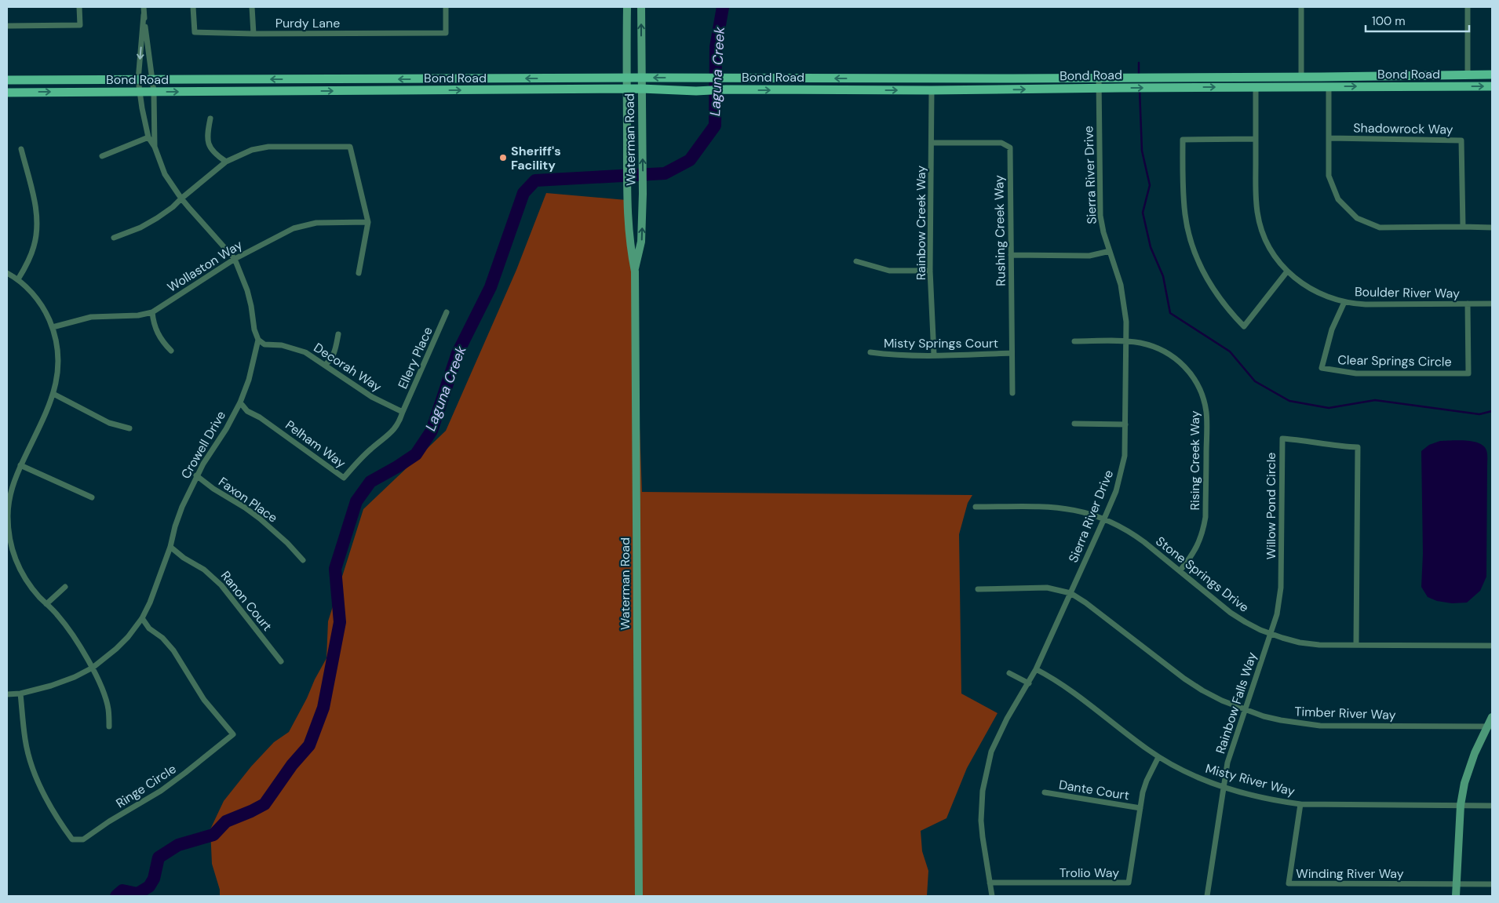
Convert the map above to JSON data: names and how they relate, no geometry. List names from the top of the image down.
{
  "streets": {
    "main road": ["Bond Road", "Waterman Road"],
    "street": [
      "Purdy Lane",
      "Shadowrock Way",
      "Sierra River Drive",
      "Rainbow Creek Way",
      "Rushing Creek Way",
      "Wollaston Way",
      "Boulder River Way",
      "Misty Springs Court",
      "Ellery Place",
      "Clear Springs Circle",
      "Decorah Way",
      "Pelham Way",
      "Crowell Drive",
      "Rising Creek Way",
      "Faxon Place",
      "Willow Pond Circle",
      "Stone Springs Drive",
      "Ranon Court",
      "Rainbow Falls Way",
      "Timber River Way",
      "Misty River Way",
      "Ringe Circle",
      "Dante Court",
      "Trolio Way",
      "Winding River Way"
    ]
  },
  "crossings": [
    ["Bond Road", "Waterman Road"],
    ["Bond Road", "Sierra River Drive"],
    ["Bond Road", "Rainbow Creek Way"],
    ["Bond Road", "Boulder River Way"],
    ["Bond Road", "Crowell Drive"],
    ["Sierra River Drive", "Rising Creek Way"],
    ["Sierra River Drive", "Stone Springs Drive"],
    ["Sierra River Drive", "Timber River Way"],
    ["Sierra River Drive", "Misty River Way"],
    ["Sierra River Drive", "Trolio Way"],
    ["Rainbow Creek Way", "Rushing Creek Way"],
    ["Rainbow Creek Way", "Misty Springs Court"],
    ["Rushing Creek Way", "Misty Springs Court"],
    ["Wollaston Way", "Crowell Drive"],
    ["Boulder River Way", "Clear Springs Circle"],
    ["Ellery Place", "Decorah Way"],
    ["Ellery Place", "Pelham Way"],
    ["Decorah Way", "Pelham Way"],
    ["Decorah Way", "Crowell Drive"],
    ["Pelham Way", "Crowell Drive"],
    ["Crowell Drive", "Faxon Place"],
    ["Crowell Drive", "Ranon Court"],
    ["Crowell Drive", "Ringe Circle"],
    ["Rising Creek Way", "Stone Springs Drive"],
    ["Willow Pond Circle", "Stone Springs Drive"],
    ["Willow Pond Circle", "Rainbow Falls Way"],
    ["Stone Springs Drive", "Rainbow Falls Way"],
    ["Rainbow Falls Way", "Timber River Way"],
    ["Rainbow Falls Way", "Misty River Way"],
    ["Misty River Way", "Trolio Way"],
    ["Misty River Way", "Winding River Way"],
    ["Dante Court", "Trolio Way"]
  ],
  "water": ["Laguna Creek"],
  "places": ["Sheriff's Facility"],
  "scale_bar": "100 m"
}
